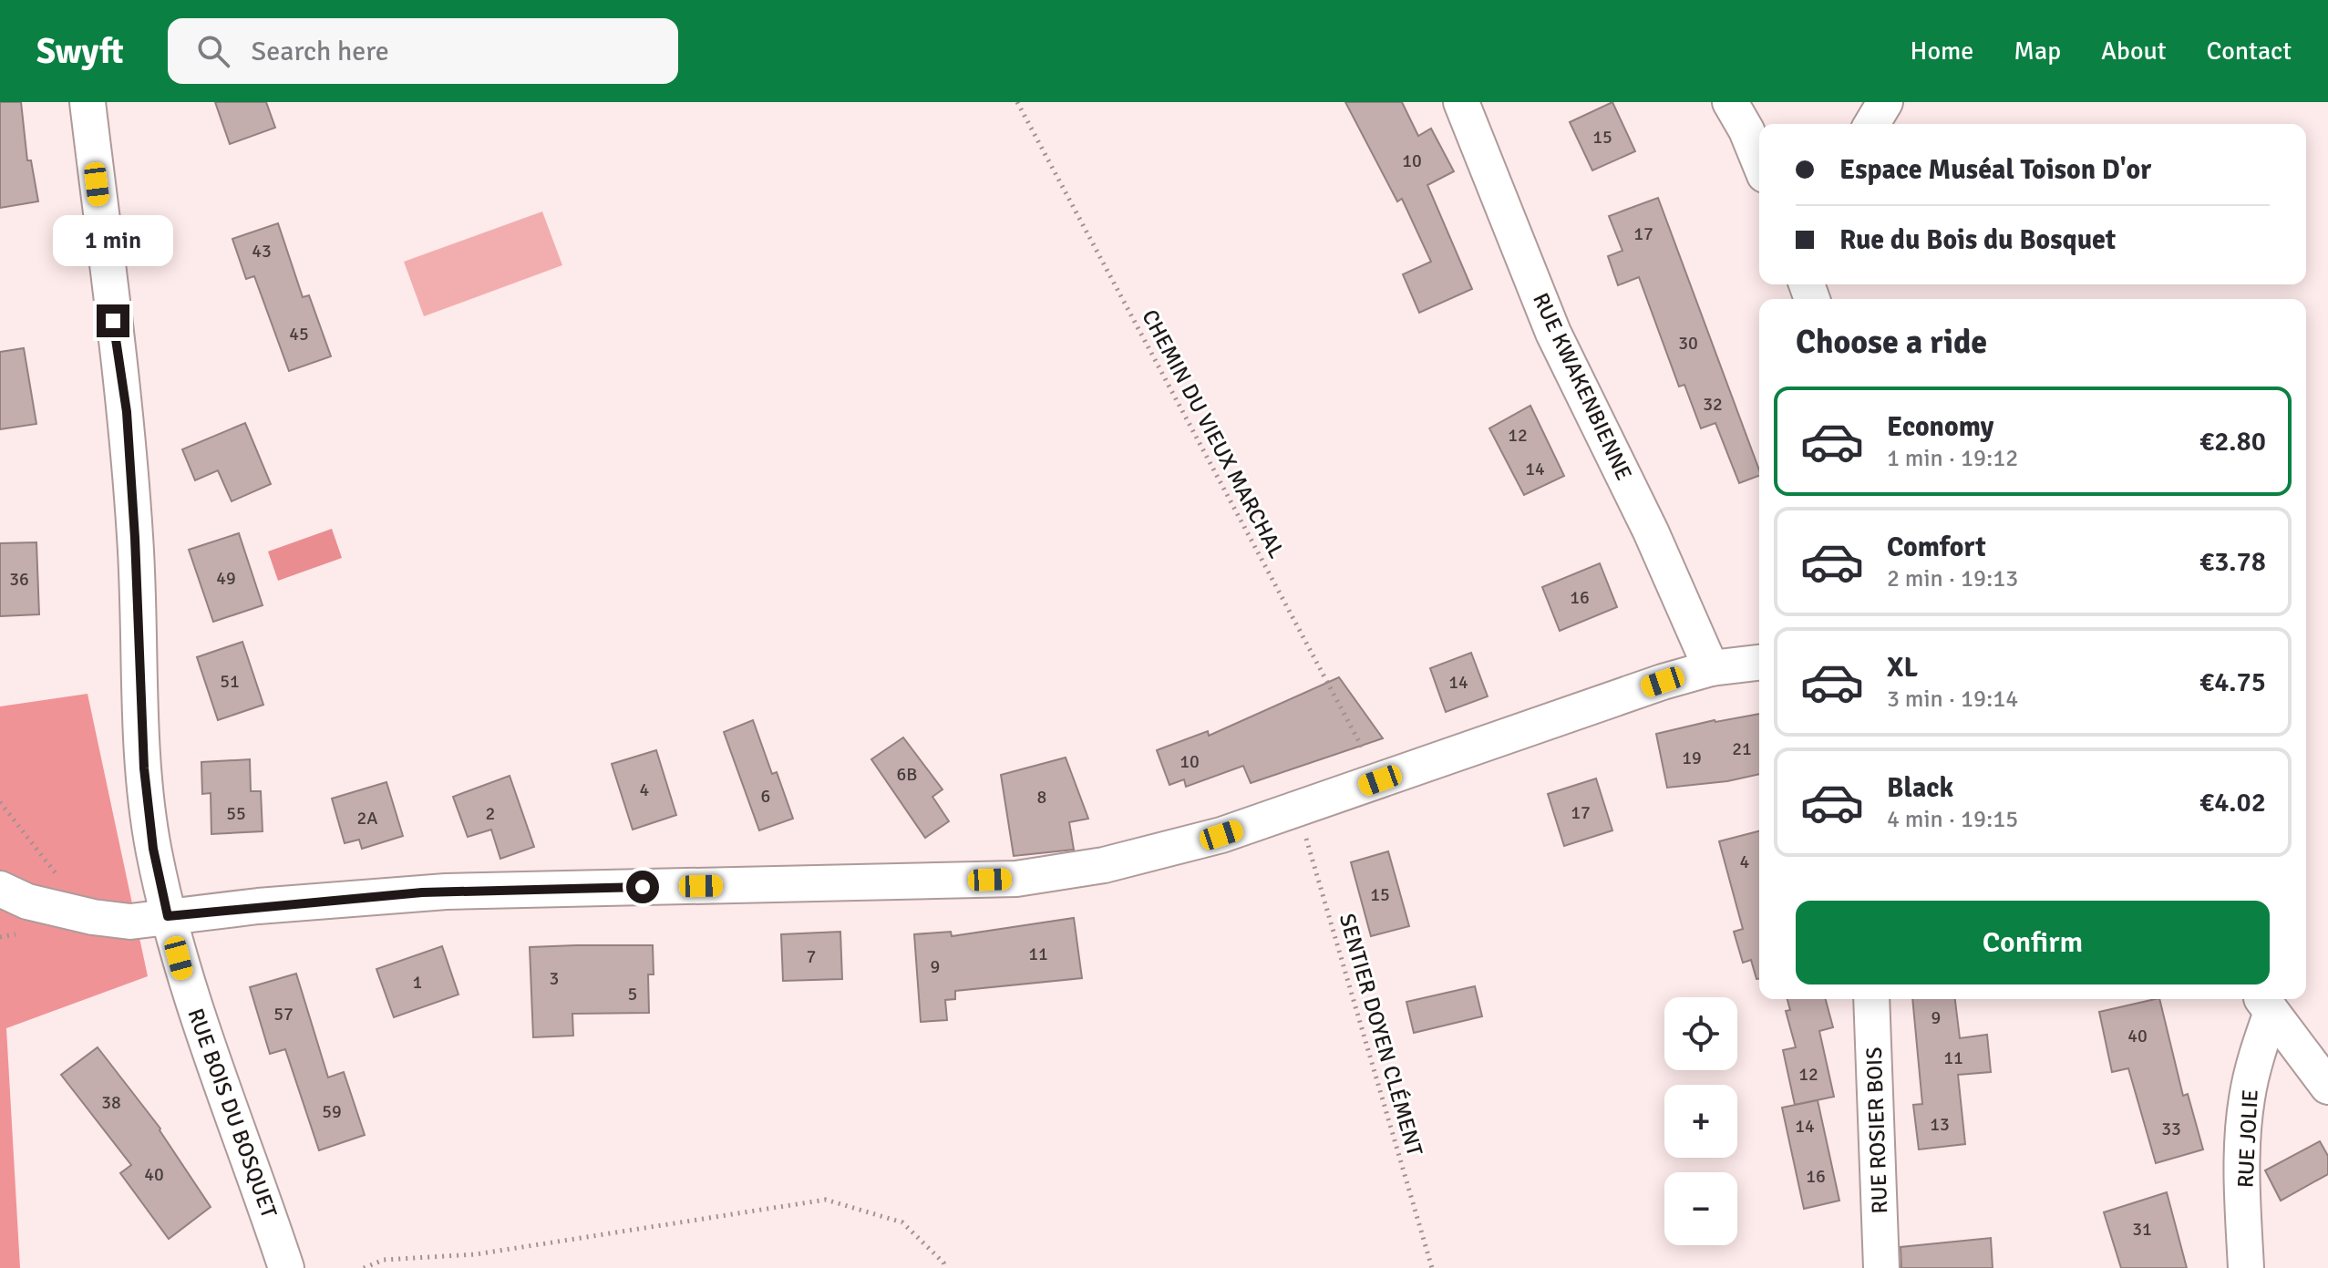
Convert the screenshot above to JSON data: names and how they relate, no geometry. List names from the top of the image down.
{
  "streets": {
    "street": [
      "RUE KWAKENBIENNE",
      "RUE BOIS DU BOSQUET",
      "RUE ROSIER BOIS",
      "RUE JOLIE"
    ],
    "path": ["CHEMIN DU VIEUX MARCHAL", "SENTIER DOYEN CLÉMENT"]
  },
  "house_numbers": [
    "15",
    "10",
    "17",
    "43",
    "45",
    "30",
    "32",
    "12",
    "14",
    "49",
    "36",
    "16",
    "51",
    "14",
    "21",
    "19",
    "10",
    "6B",
    "4",
    "6",
    "8",
    "17",
    "55",
    "2",
    "2A",
    "4",
    "15",
    "11",
    "7",
    "9",
    "3",
    "1",
    "5",
    "57",
    "9",
    "40",
    "11",
    "12",
    "38",
    "59",
    "13",
    "14",
    "33",
    "40",
    "16",
    "31"
  ],
  "page": {
    "header": "Swyft",
    "search": "Search here",
    "nav": [
      "Home",
      "Map",
      "About",
      "Contact"
    ],
    "banner": ["Espace Muséal Toison D'or", "Rue du Bois du Bosquet"],
    "bubble": "1 min",
    "heading": "Choose a ride",
    "list": [
      {
        "name": "Economy",
        "note": "1 min · 19:12",
        "value": "€2.80"
      },
      {
        "name": "Comfort",
        "note": "2 min · 19:13",
        "value": "€3.78"
      },
      {
        "name": "XL",
        "note": "3 min · 19:14",
        "value": "€4.75"
      },
      {
        "name": "Black",
        "note": "4 min · 19:15",
        "value": "€4.02"
      }
    ],
    "buttons": "Confirm",
    "map_buttons": ["+", "−"]
  }
}
